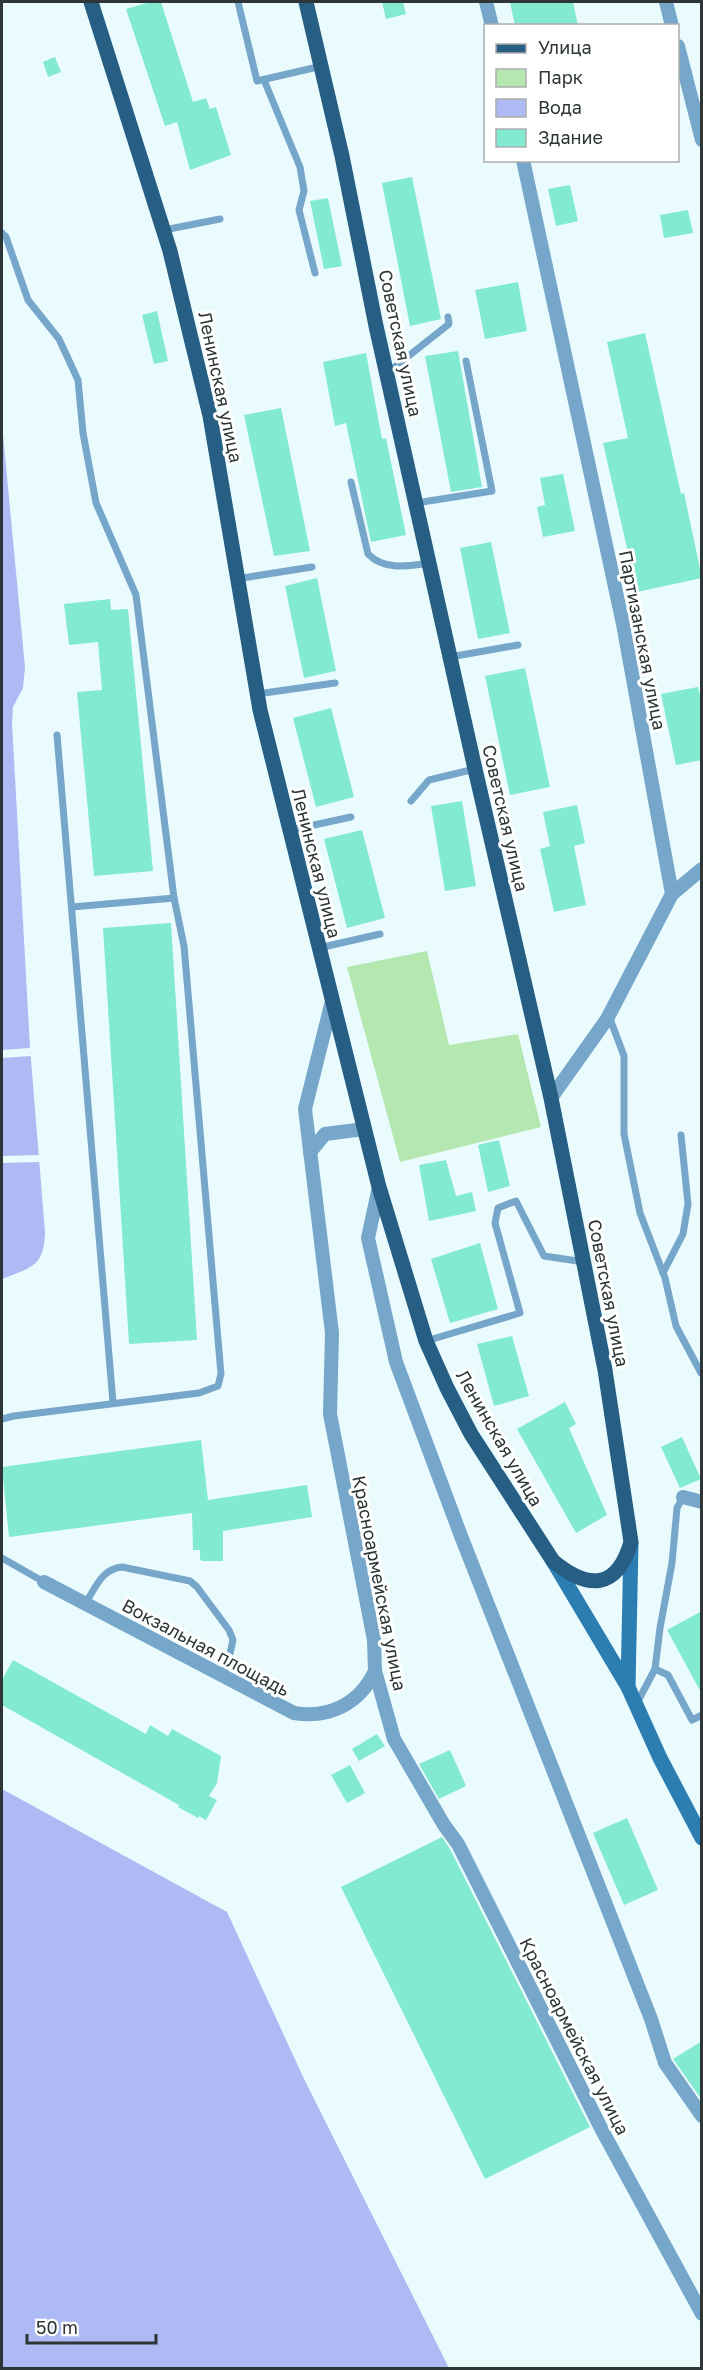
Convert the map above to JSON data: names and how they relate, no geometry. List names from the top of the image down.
{
  "streets": {
    "main road": ["Советская улица", "Ленинская улица"],
    "street": ["Партизанская улица", "Красноармейская улица", "Вокзальная площадь"]
  },
  "crossings": [
    ["Советская улица", "Ленинская улица"],
    ["Ленинская улица", "Красноармейская улица"],
    ["Красноармейская улица", "Вокзальная площадь"]
  ],
  "legend": [
    "Улица",
    "Парк",
    "Вода",
    "Здание"
  ],
  "scale_bar": "50 m"
}
